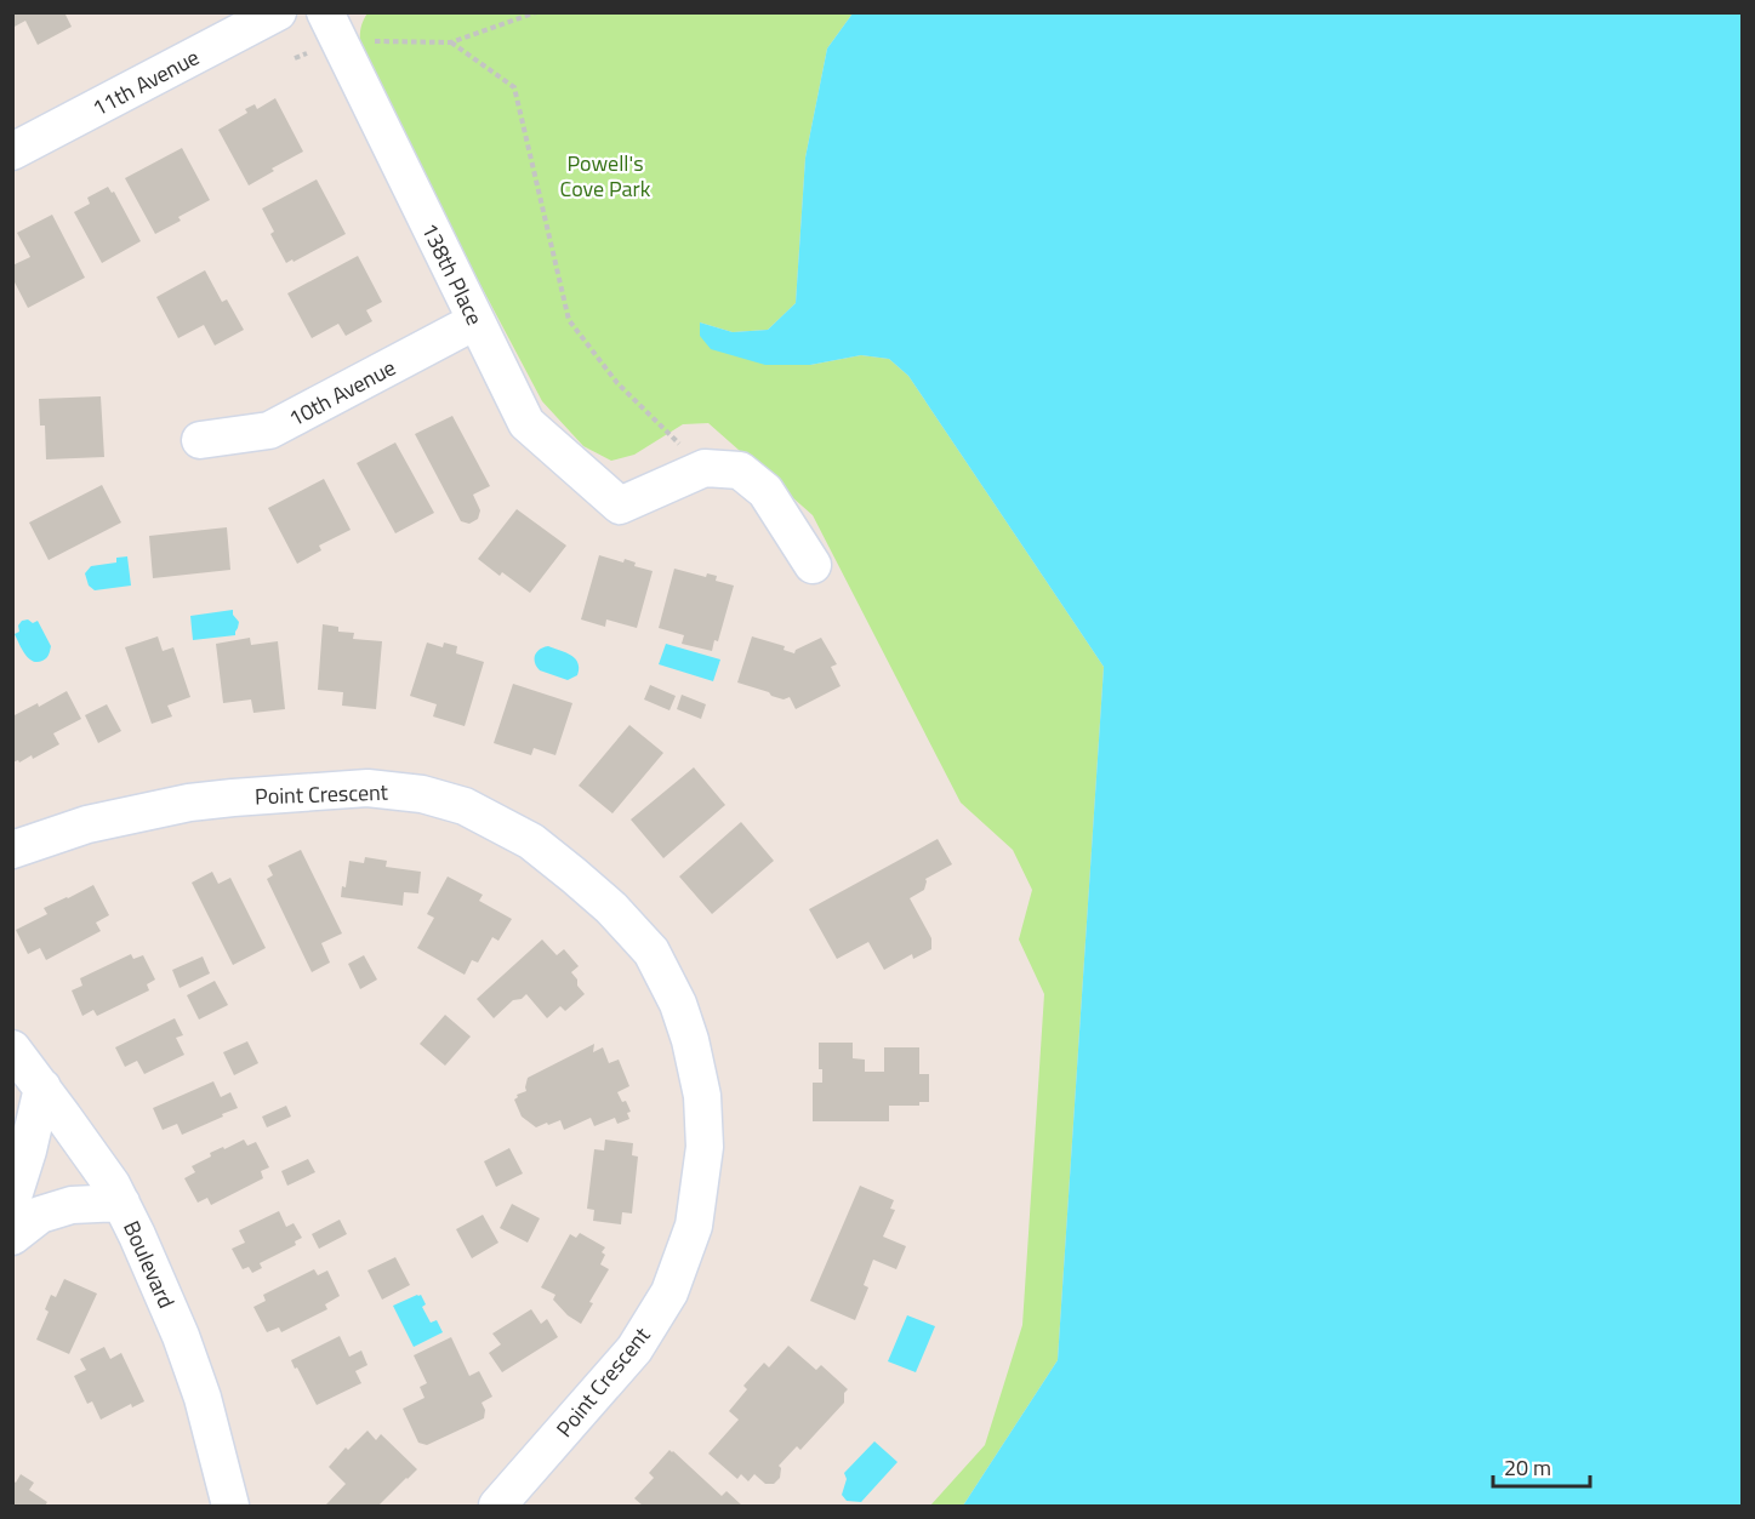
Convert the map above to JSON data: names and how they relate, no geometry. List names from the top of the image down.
{
  "streets": {
    "street": [
      "11th Avenue",
      "138th Place",
      "10th Avenue",
      "Point Crescent",
      "Boulevard"
    ]
  },
  "crossings": [
    ["138th Place", "10th Avenue"]
  ],
  "parks": ["Powell's Cove Park"],
  "scale_bar": "20 m"
}
